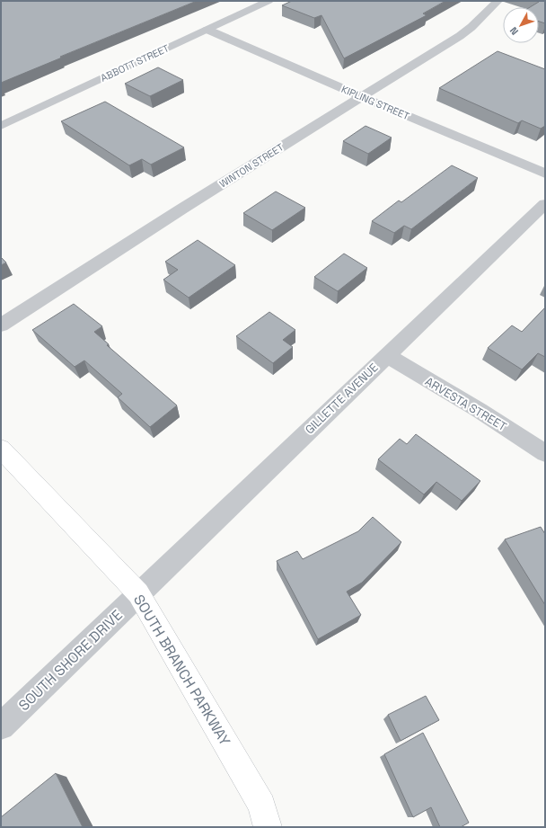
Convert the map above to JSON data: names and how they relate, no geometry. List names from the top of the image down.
{
  "streets": {
    "main road": ["SOUTH BRANCH PARKWAY"],
    "street": [
      "ABBOTT STREET",
      "KIPLING STREET",
      "WINTON STREET",
      "GILLETTE AVENUE",
      "ARVESTA STREET",
      "SOUTH SHORE DRIVE"
    ]
  },
  "crossings": [
    ["ABBOTT STREET", "KIPLING STREET"],
    ["KIPLING STREET", "WINTON STREET"],
    ["GILLETTE AVENUE", "ARVESTA STREET"],
    ["GILLETTE AVENUE", "SOUTH SHORE DRIVE"],
    ["GILLETTE AVENUE", "SOUTH BRANCH PARKWAY"],
    ["SOUTH SHORE DRIVE", "SOUTH BRANCH PARKWAY"]
  ],
  "north": "bottom left"
}
